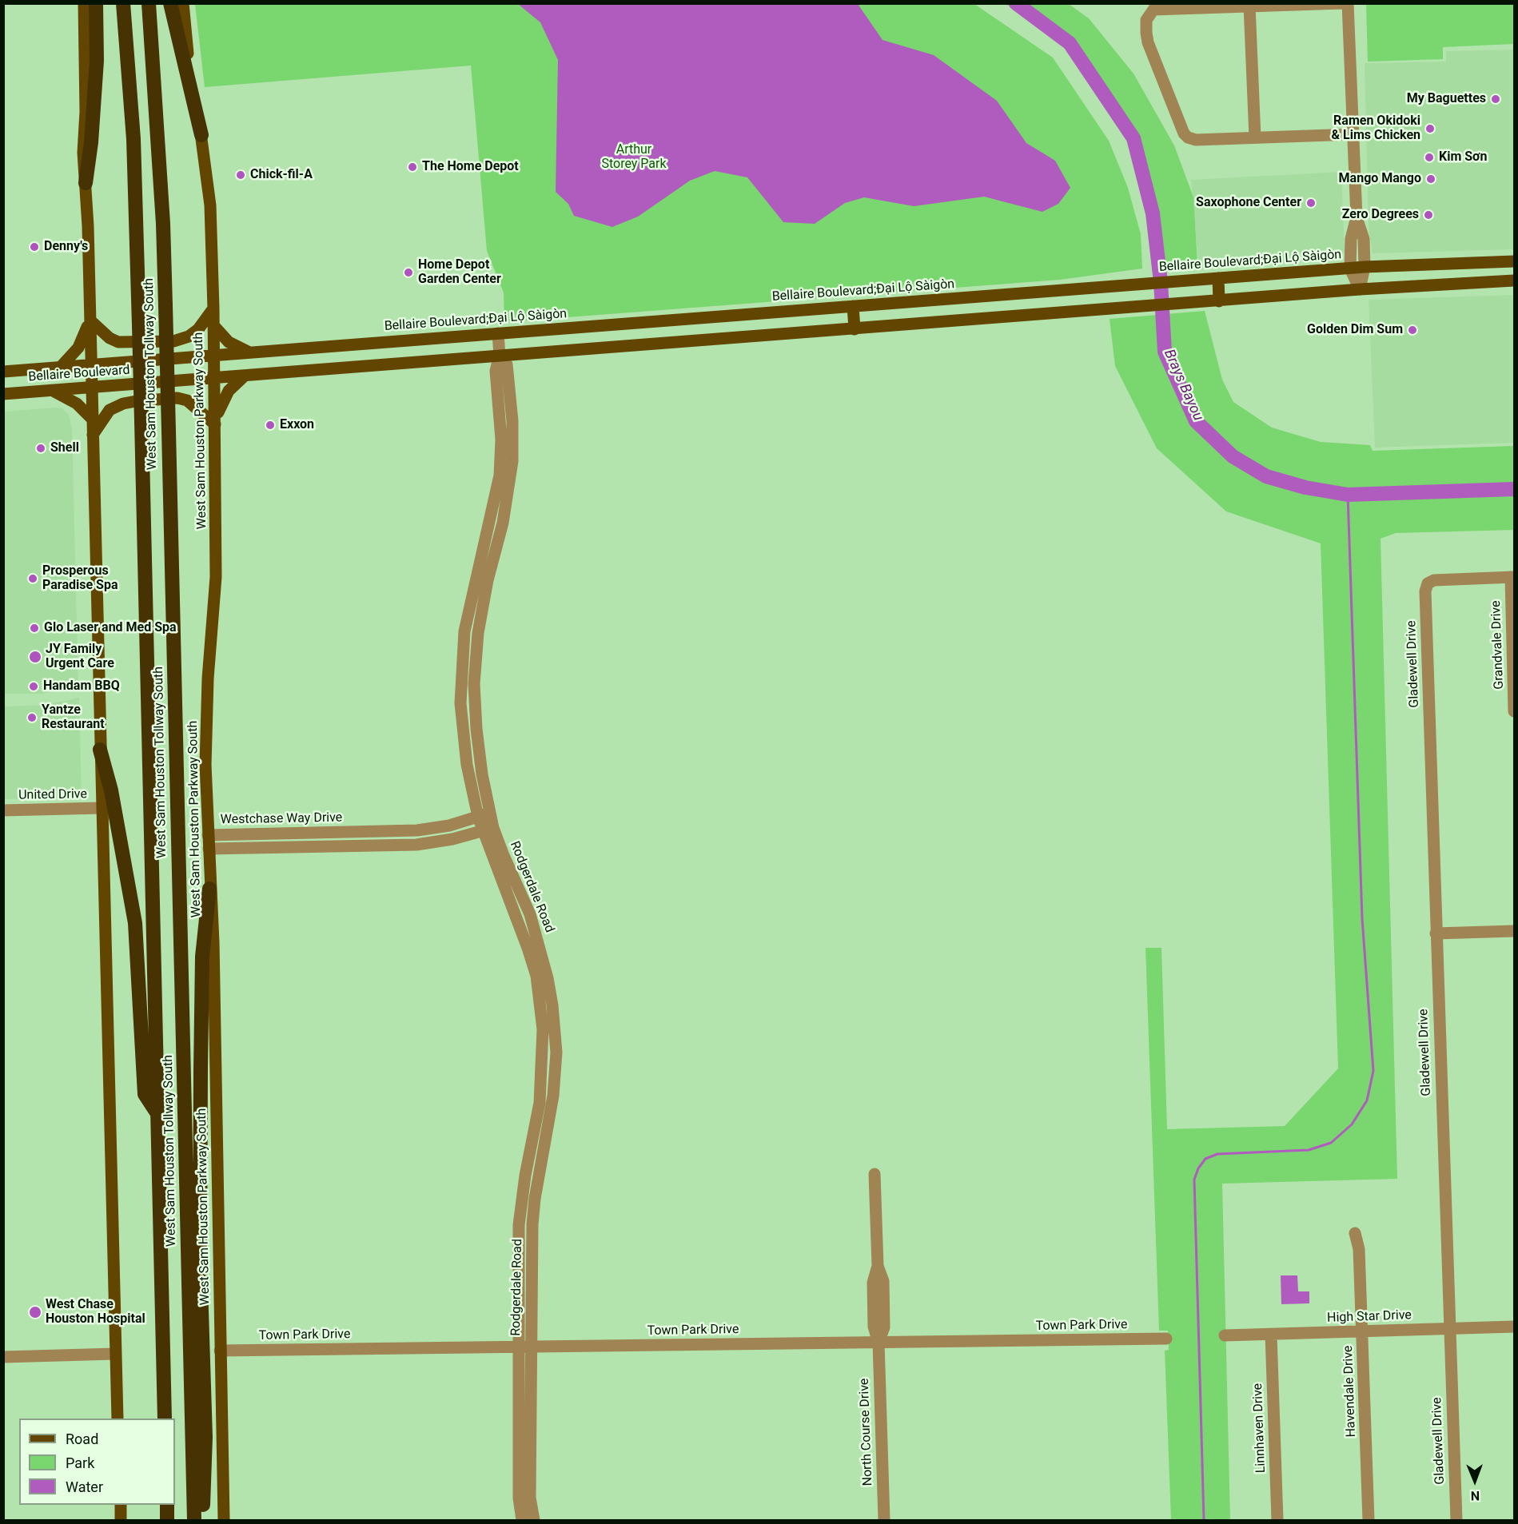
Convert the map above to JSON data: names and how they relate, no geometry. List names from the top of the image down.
{
  "streets": {
    "highway": ["West Sam Houston Tollway South"],
    "main road": ["Bellaire Boulevard;Đại Lộ Sàigòn", "Bellaire Boulevard", "West Sam Houston Parkway South"],
    "street": [
      "Grandvale Drive",
      "Gladewell Drive",
      "United Drive",
      "Westchase Way Drive",
      "Rodgerdale Road",
      "High Star Drive",
      "Town Park Drive",
      "Havendale Drive",
      "Linnhaven Drive",
      "North Course Drive"
    ]
  },
  "crossings": [
    ["Bellaire Boulevard;Đại Lộ Sàigòn", "Bellaire Boulevard"],
    ["Bellaire Boulevard;Đại Lộ Sàigòn", "West Sam Houston Parkway South"],
    ["Bellaire Boulevard;Đại Lộ Sàigòn", "Rodgerdale Road"],
    ["Bellaire Boulevard", "West Sam Houston Parkway South"],
    ["West Sam Houston Parkway South", "Westchase Way Drive"],
    ["West Sam Houston Parkway South", "Town Park Drive"],
    ["Grandvale Drive", "Gladewell Drive"],
    ["Gladewell Drive", "High Star Drive"],
    ["Westchase Way Drive", "Rodgerdale Road"],
    ["Rodgerdale Road", "Town Park Drive"],
    ["High Star Drive", "Havendale Drive"],
    ["High Star Drive", "Linnhaven Drive"],
    ["Town Park Drive", "North Course Drive"]
  ],
  "water": ["Brays Bayou"],
  "parks": ["Arthur Storey Park"],
  "places": [
    "My Baguettes",
    "Ramen Okidoki & Lims Chicken",
    "Kim Sơn",
    "The Home Depot",
    "Chick-fil-A",
    "Mango Mango",
    "Saxophone Center",
    "Zero Degrees",
    "Denny's",
    "Home Depot Garden Center",
    "Golden Dim Sum",
    "Exxon",
    "Shell",
    "Prosperous Paradise Spa",
    "Glo Laser and Med Spa",
    "JY Family Urgent Care",
    "Handam BBQ",
    "Yantze Restaurant",
    "West Chase Houston Hospital"
  ],
  "legend": ["Road", "Park", "Water"],
  "north": "bottom"
}
